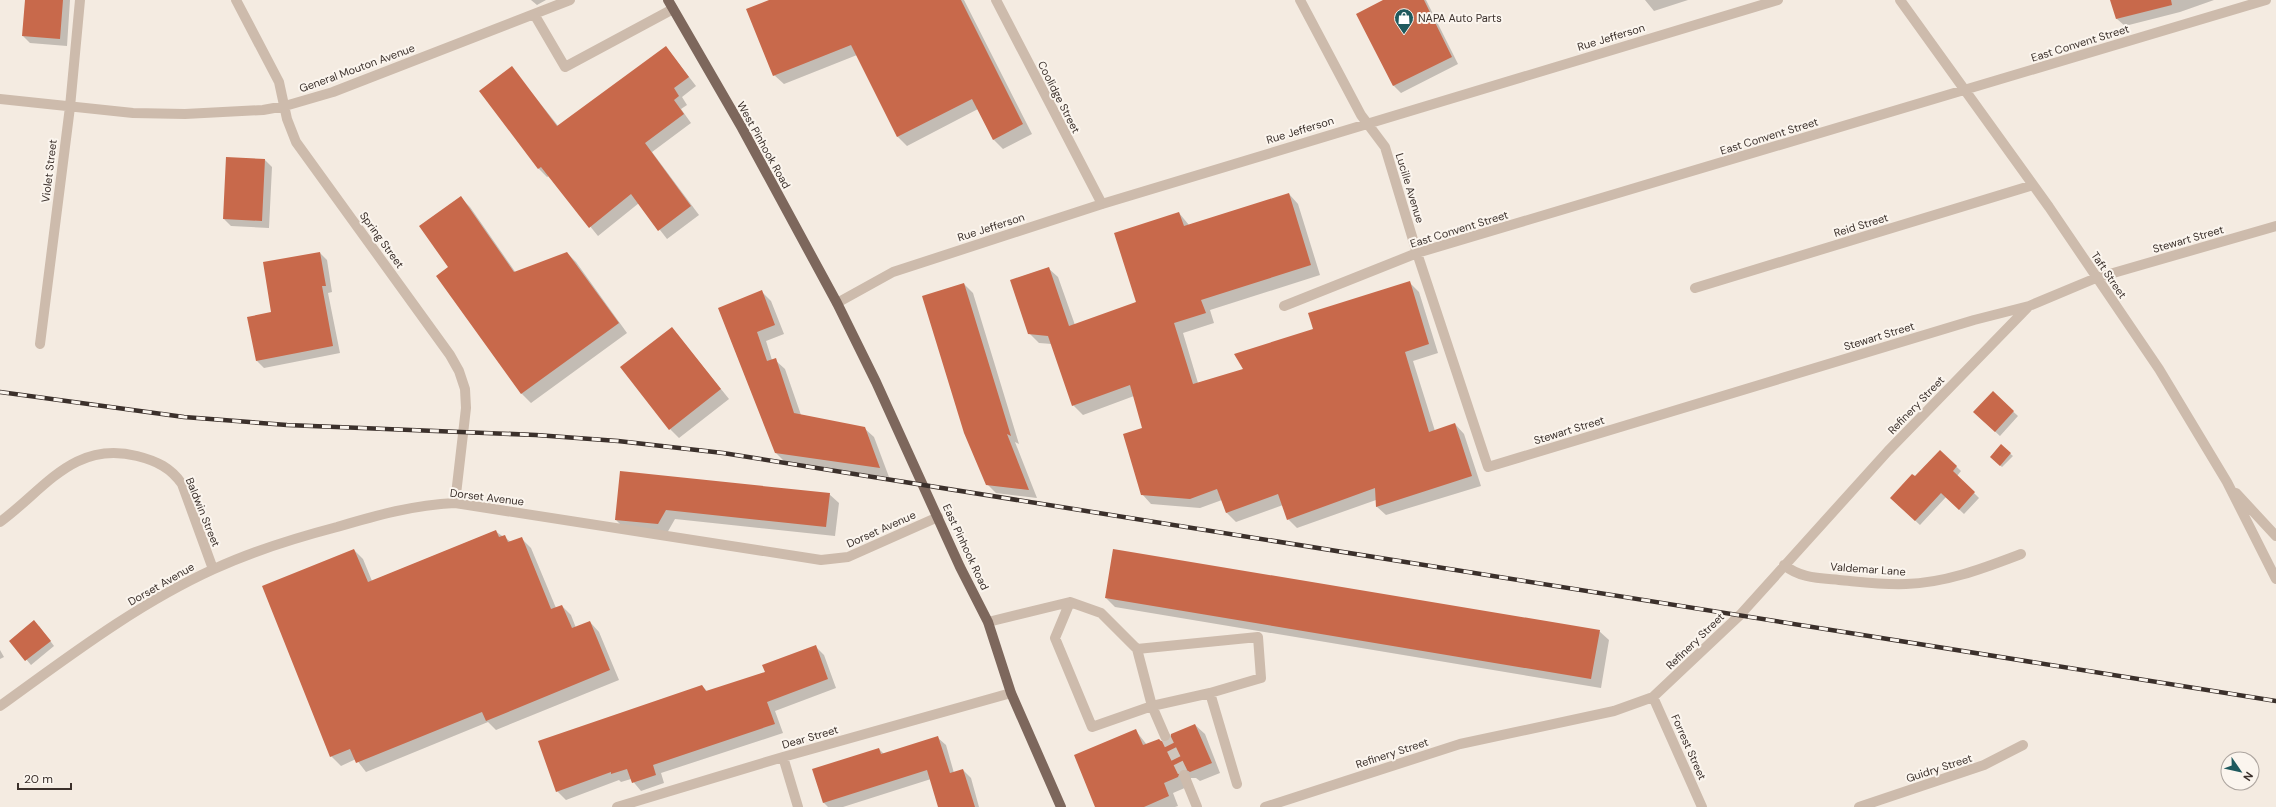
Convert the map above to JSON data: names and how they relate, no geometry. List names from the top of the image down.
{
  "streets": {
    "main road": ["West Pinhook Road", "East Pinhook Road"],
    "street": [
      "Rue Jefferson",
      "East Convent Street",
      "General Mouton Avenue",
      "Coolidge Street",
      "Violet Street",
      "Lucille Avenue",
      "Reid Street",
      "Stewart Street",
      "Spring Street",
      "Taft Street",
      "Refinery Street",
      "Dorset Avenue",
      "Baldwin Street",
      "Valdemar Lane",
      "Dear Street",
      "Forrest Street",
      "Guidry Street"
    ]
  },
  "crossings": [
    ["Rue Jefferson", "Coolidge Street"],
    ["Rue Jefferson", "West Pinhook Road"],
    ["Rue Jefferson", "Lucille Avenue"],
    ["Rue Jefferson", "East Pinhook Road"],
    ["East Convent Street", "Lucille Avenue"],
    ["East Convent Street", "Taft Street"],
    ["General Mouton Avenue", "Violet Street"],
    ["General Mouton Avenue", "Spring Street"],
    ["West Pinhook Road", "East Pinhook Road"],
    ["Lucille Avenue", "Stewart Street"],
    ["Reid Street", "Taft Street"],
    ["Stewart Street", "Taft Street"],
    ["Stewart Street", "Refinery Street"],
    ["Spring Street", "Dorset Avenue"],
    ["Refinery Street", "Valdemar Lane"],
    ["Refinery Street", "Forrest Street"],
    ["Dorset Avenue", "Baldwin Street"],
    ["Dorset Avenue", "East Pinhook Road"],
    ["East Pinhook Road", "Dear Street"]
  ],
  "places": {
    "shop": ["NAPA Auto Parts"]
  },
  "scale_bar": "20 m",
  "north": "bottom right"
}
